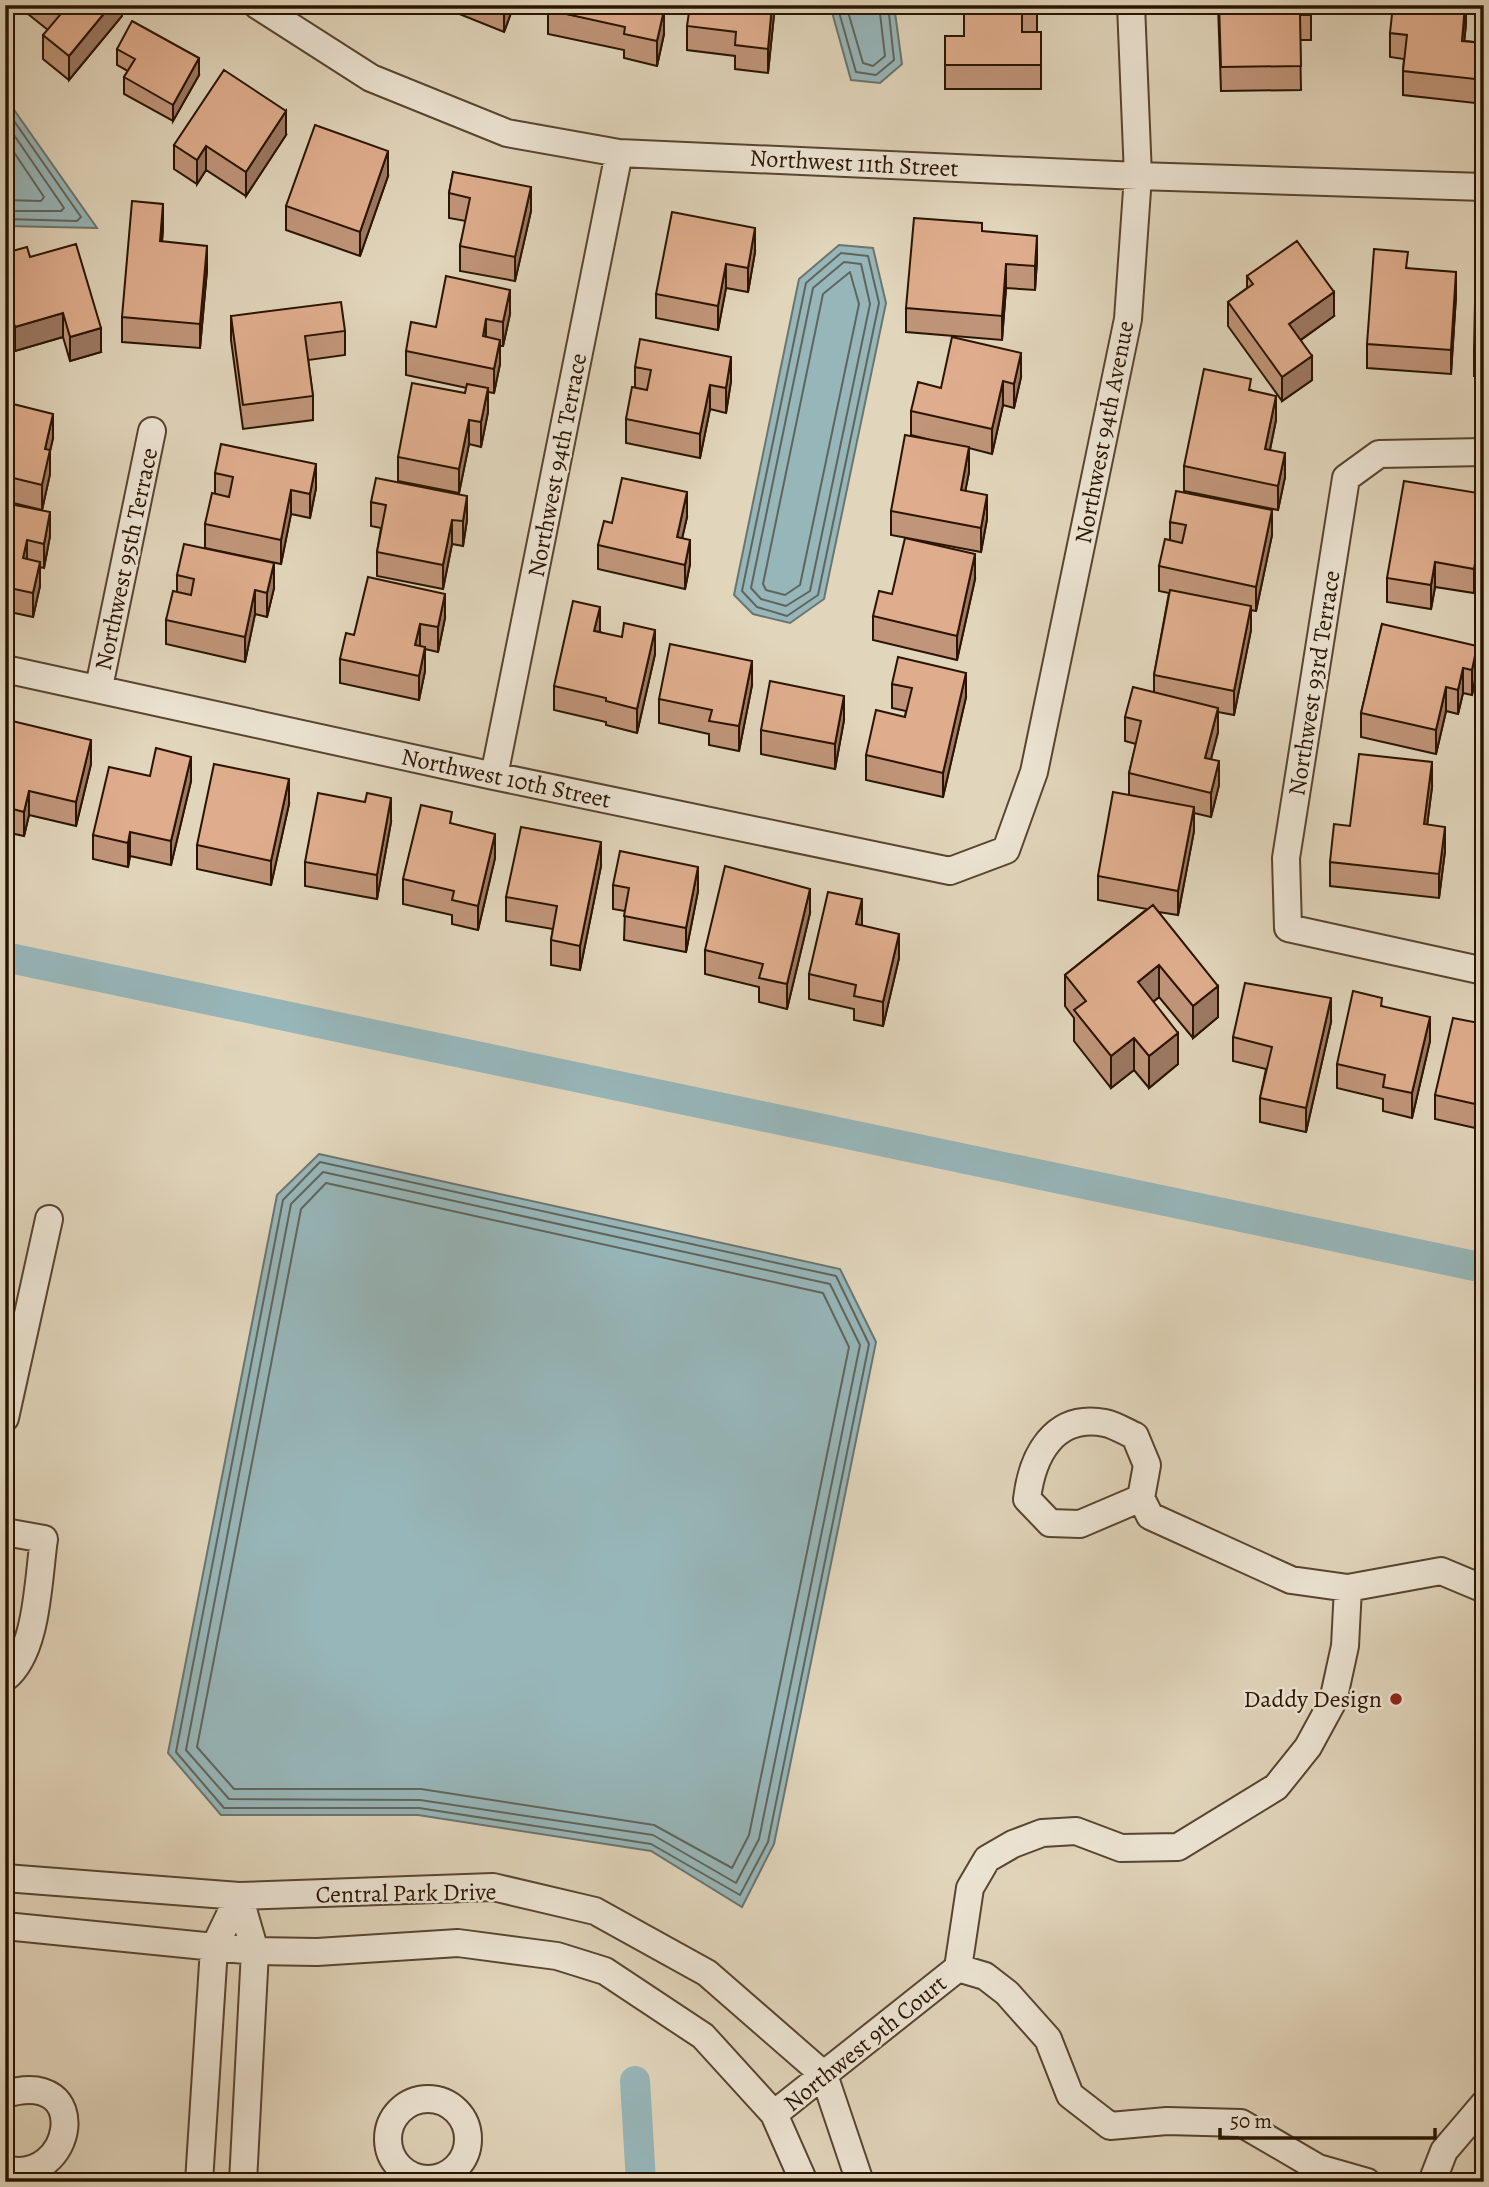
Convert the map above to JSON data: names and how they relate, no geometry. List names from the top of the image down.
{
  "streets": {
    "street": [
      "Northwest 11th Street",
      "Northwest 94th Avenue",
      "Northwest 94th Terrace",
      "Northwest 95th Terrace",
      "Northwest 93rd Terrace",
      "Northwest 10th Street",
      "Central Park Drive",
      "Northwest 9th Court"
    ]
  },
  "crossings": [
    ["Northwest 11th Street", "Northwest 94th Avenue"],
    ["Northwest 11th Street", "Northwest 94th Terrace"],
    ["Northwest 94th Avenue", "Northwest 10th Street"],
    ["Northwest 94th Terrace", "Northwest 10th Street"],
    ["Northwest 95th Terrace", "Northwest 10th Street"],
    ["Central Park Drive", "Northwest 9th Court"]
  ],
  "places": ["Daddy Design"],
  "scale_bar": "50 m"
}
